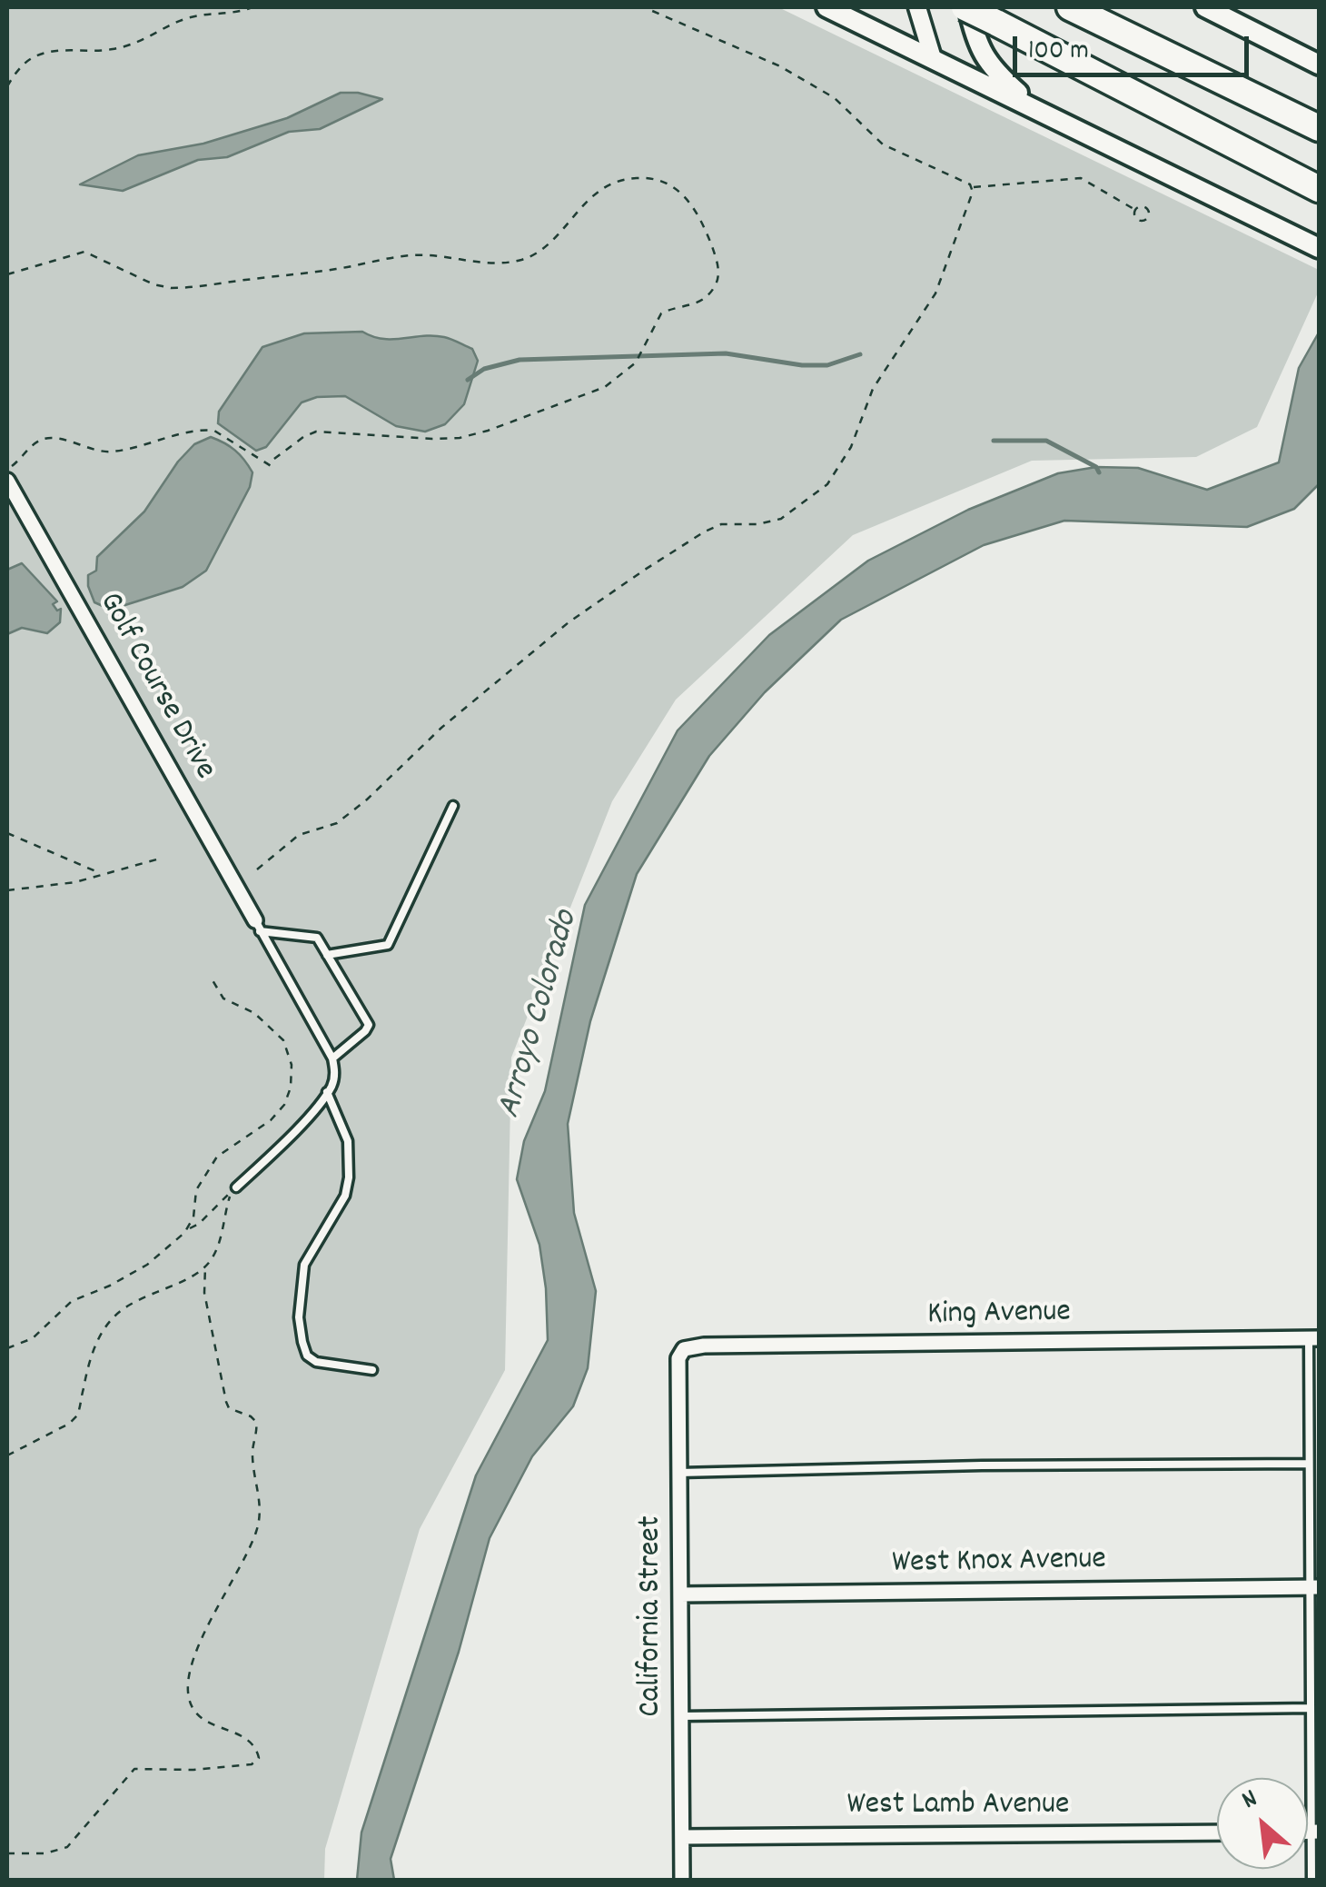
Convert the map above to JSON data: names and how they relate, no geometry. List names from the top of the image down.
{
  "streets": {
    "street": [
      "Golf Course Drive",
      "King Avenue",
      "West Knox Avenue",
      "California Street",
      "West Lamb Avenue"
    ]
  },
  "crossings": [
    ["King Avenue", "California Street"],
    ["West Knox Avenue", "California Street"],
    ["California Street", "West Lamb Avenue"]
  ],
  "water": ["Arroyo Colorado"],
  "scale_bar": "100 m",
  "north": "top left"
}
